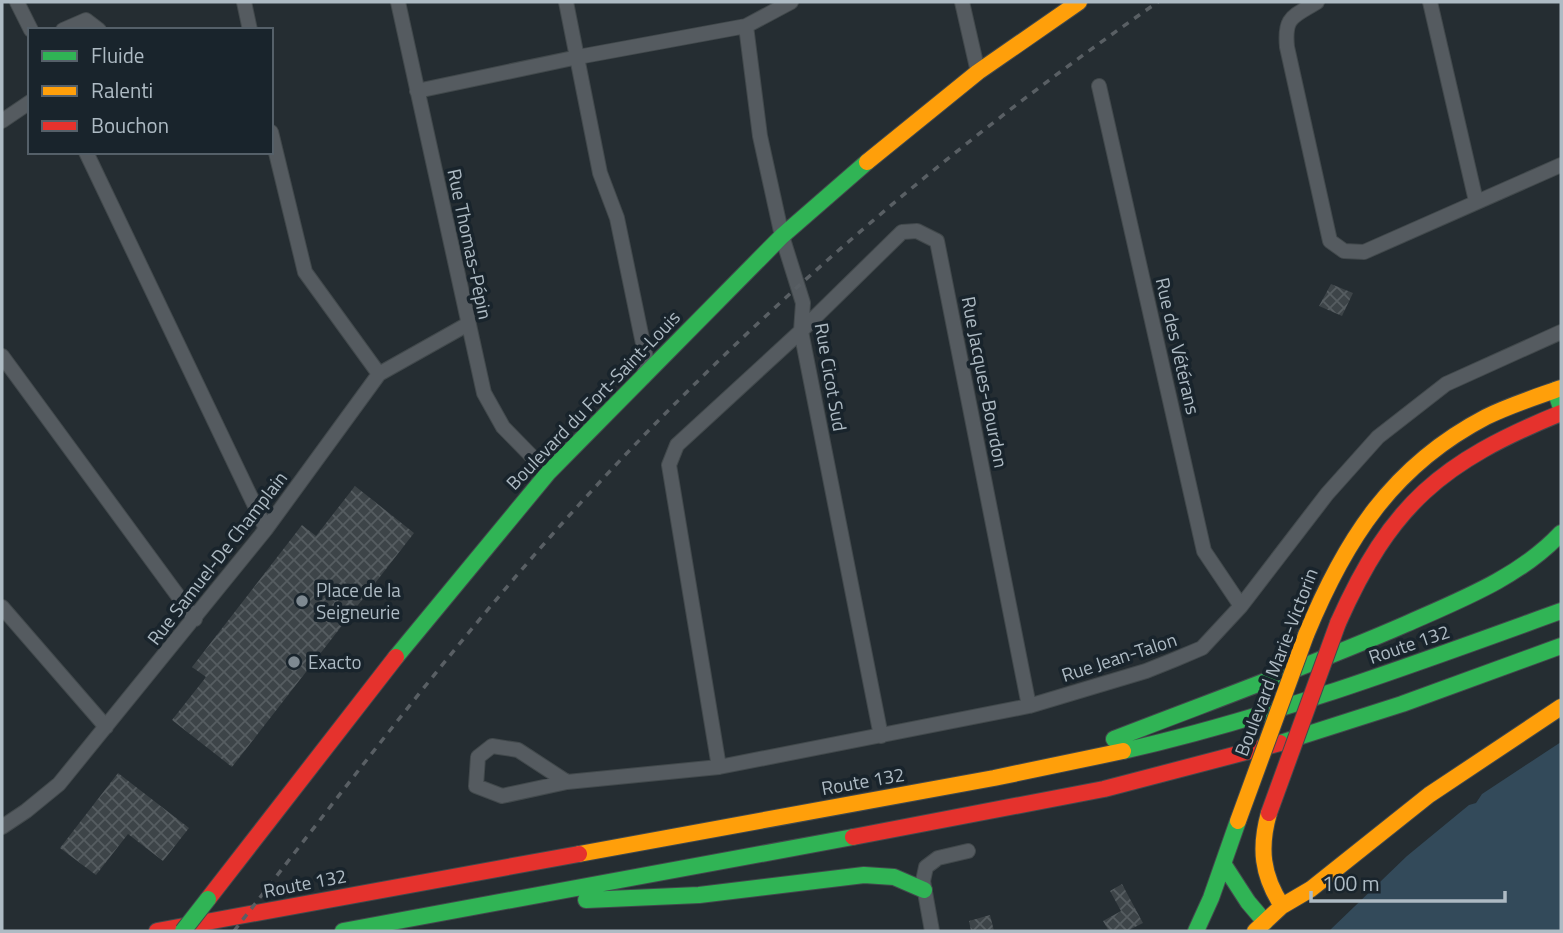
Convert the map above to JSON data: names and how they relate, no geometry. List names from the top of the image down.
{
  "streets": {
    "main road": ["Boulevard du Fort-Saint-Louis", "Route 132", "Boulevard Marie-Victorin"],
    "street": [
      "Rue Thomas-Pépin",
      "Rue des Vétérans",
      "Rue Cicot Sud",
      "Rue Jacques-Bourdon",
      "Rue Samuel-De Champlain",
      "Rue Jean-Talon"
    ]
  },
  "crossings": [
    ["Rue Thomas-Pépin", "Boulevard du Fort-Saint-Louis"],
    ["Rue Thomas-Pépin", "Rue Samuel-De Champlain"],
    ["Rue des Vétérans", "Rue Jean-Talon"],
    ["Rue Cicot Sud", "Rue Jacques-Bourdon"],
    ["Rue Cicot Sud", "Boulevard du Fort-Saint-Louis"],
    ["Rue Cicot Sud", "Rue Jean-Talon"],
    ["Rue Jacques-Bourdon", "Rue Jean-Talon"]
  ],
  "places": ["Place de la Seigneurie", "Exacto"],
  "legend": ["Fluide", "Ralenti", "Bouchon"],
  "scale_bar": "100 m"
}
